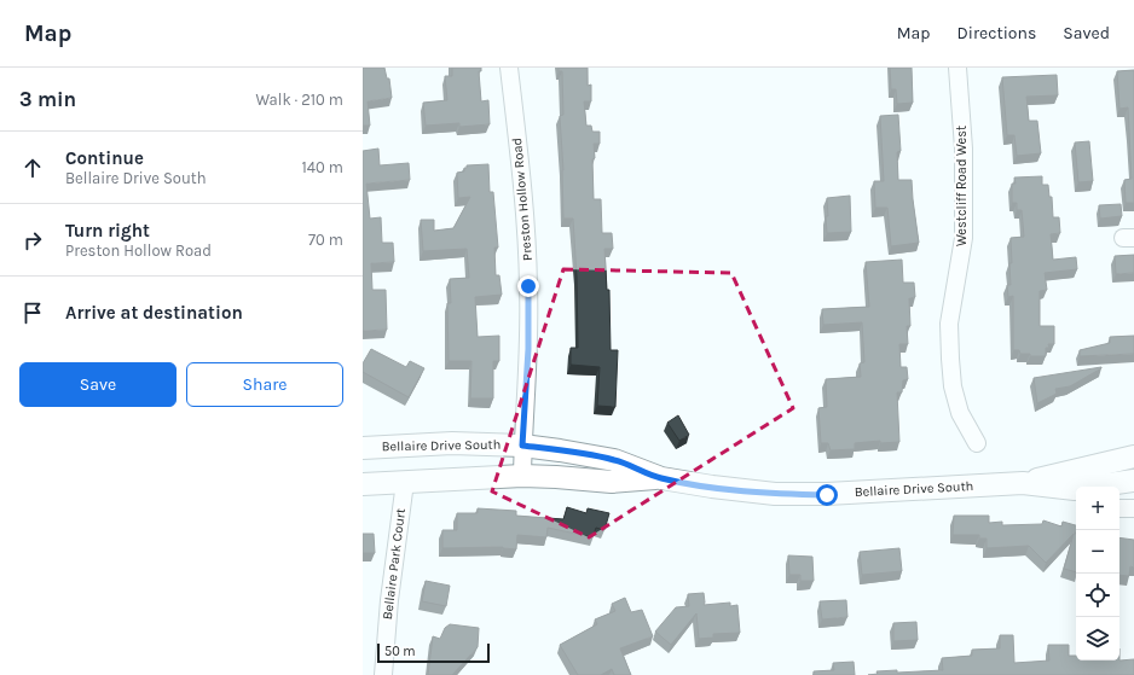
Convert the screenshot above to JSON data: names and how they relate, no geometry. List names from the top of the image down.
{
  "streets": {
    "main road": ["Bellaire Drive South"],
    "street": ["Westcliff Road West", "Preston Hollow Road", "Bellaire Park Court"]
  },
  "crossings": [
    ["Preston Hollow Road", "Bellaire Drive South"],
    ["Bellaire Drive South", "Bellaire Park Court"]
  ],
  "scale_bar": "50 m",
  "page": {
    "header": "Map",
    "nav": ["Map", "Directions", "Saved"],
    "heading": ["3 min", "Walk · 210 m"],
    "list": [
      ["Continue", "Bellaire Drive South", "140 m"],
      ["Turn right", "Preston Hollow Road", "70 m"],
      "Arrive at destination"
    ],
    "buttons": ["Save", "Share"],
    "map_buttons": ["+", "−"],
    "scale": "50 m"
  }
}
